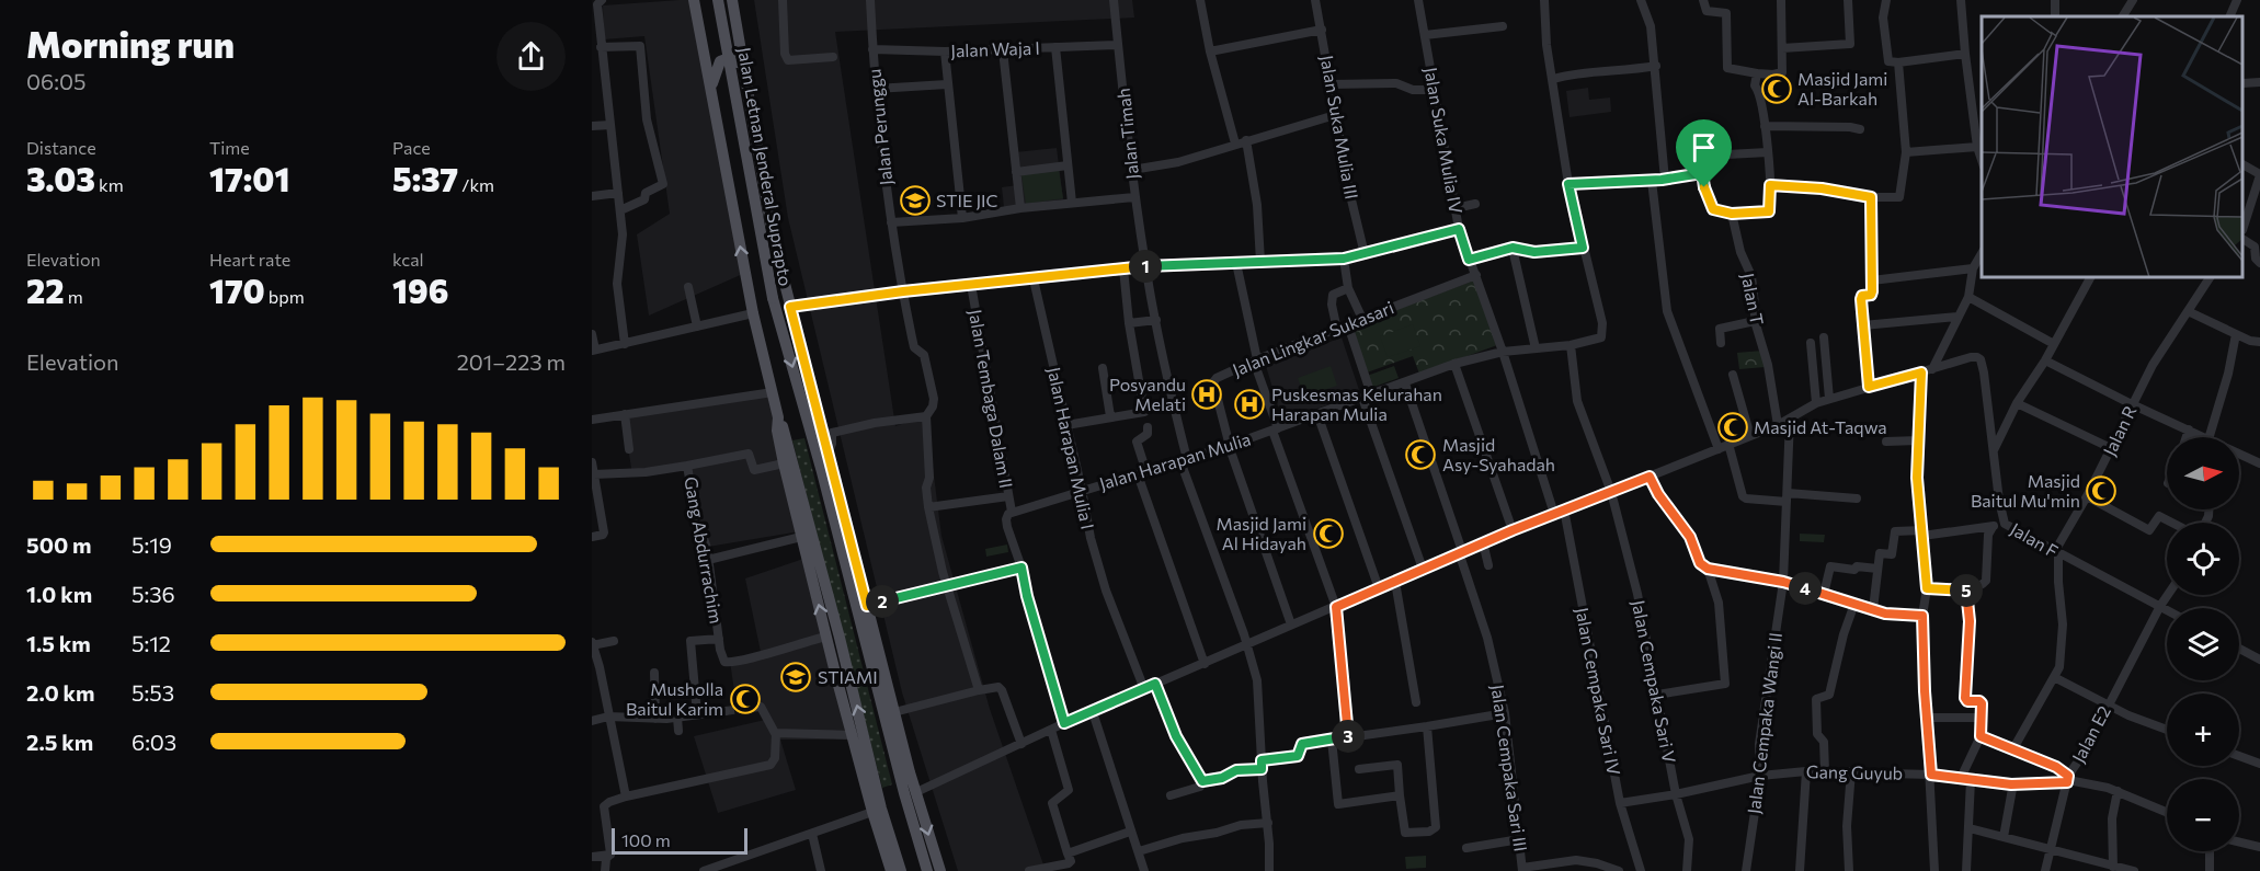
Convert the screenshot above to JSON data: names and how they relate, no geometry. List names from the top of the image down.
{
  "streets": {
    "main road": ["Jalan Letnan Jenderal Suprapto"],
    "street": [
      "Jalan Waja I",
      "Jalan Perunggu",
      "Jalan Suka Mulia III",
      "Jalan Timah",
      "Jalan Suka Mulia IV",
      "Jalan T",
      "Jalan Lingkar Sukasari",
      "Jalan Tembaga Dalam II",
      "Jalan R",
      "Jalan Harapan Mulia I",
      "Jalan Harapan Mulia",
      "Jalan F",
      "Gang Abdurrachim",
      "Jalan Cempaka Sari V",
      "Jalan Cempaka Sari IV",
      "Jalan Cempaka Wangi II",
      "Jalan E2",
      "Jalan Cempaka Sari III",
      "Gang Guyub"
    ]
  },
  "crossings": [
    ["Jalan Waja I", "Jalan Perunggu"],
    ["Jalan Waja I", "Jalan Timah"],
    ["Jalan Timah", "Jalan Harapan Mulia"],
    ["Jalan Suka Mulia IV", "Jalan Lingkar Sukasari"],
    ["Jalan Suka Mulia IV", "Jalan Harapan Mulia"],
    ["Jalan Lingkar Sukasari", "Jalan Harapan Mulia"],
    ["Jalan Tembaga Dalam II", "Jalan Harapan Mulia I"],
    ["Jalan Tembaga Dalam II", "Jalan Harapan Mulia"],
    ["Jalan R", "Jalan F"],
    ["Jalan Harapan Mulia I", "Jalan Harapan Mulia"],
    ["Jalan Harapan Mulia", "Jalan Cempaka Sari V"],
    ["Jalan Harapan Mulia", "Jalan Cempaka Sari III"],
    ["Jalan F", "Jalan E2"],
    ["Jalan Cempaka Sari V", "Gang Guyub"],
    ["Jalan Cempaka Sari IV", "Gang Guyub"],
    ["Jalan Cempaka Wangi II", "Gang Guyub"],
    ["Jalan E2", "Gang Guyub"]
  ],
  "places": {
    "mosque": [
      "Masjid Jami Al-Barkah",
      "Masjid At-Taqwa",
      "Masjid Asy-Syahadah",
      "Masjid Baitul Mu'min",
      "Masjid Jami Al Hidayah",
      "Musholla Baitul Karim"
    ],
    "school or university": ["STIE JIC", "STIAMI"],
    "hospital": ["Posyandu Melati", "Puskesmas Kelurahan Harapan Mulia"]
  },
  "scale_bar": "100 m",
  "north": "right",
  "page": {
    "heading": ["Morning run", "06:05"],
    "stats": [
      ["Distance", "3.03 km"],
      ["Time", "17:01"],
      ["Pace", "5:37 /km"],
      ["Elevation", "22 m"],
      ["Heart rate", "170 bpm"],
      ["kcal", "196"]
    ],
    "pins": [
      "1",
      "4",
      "5",
      "2",
      "3"
    ],
    "chart": ["Elevation", "201–223 m"],
    "map_buttons": ["+", "−"],
    "list": [
      {
        "name": "500 m",
        "note": "5:19"
      },
      {
        "name": "1.0 km",
        "note": "5:36"
      },
      {
        "name": "1.5 km",
        "note": "5:12"
      },
      {
        "name": "2.0 km",
        "note": "5:53"
      },
      {
        "name": "2.5 km",
        "note": "6:03"
      }
    ],
    "scale": "100 m"
  }
}
